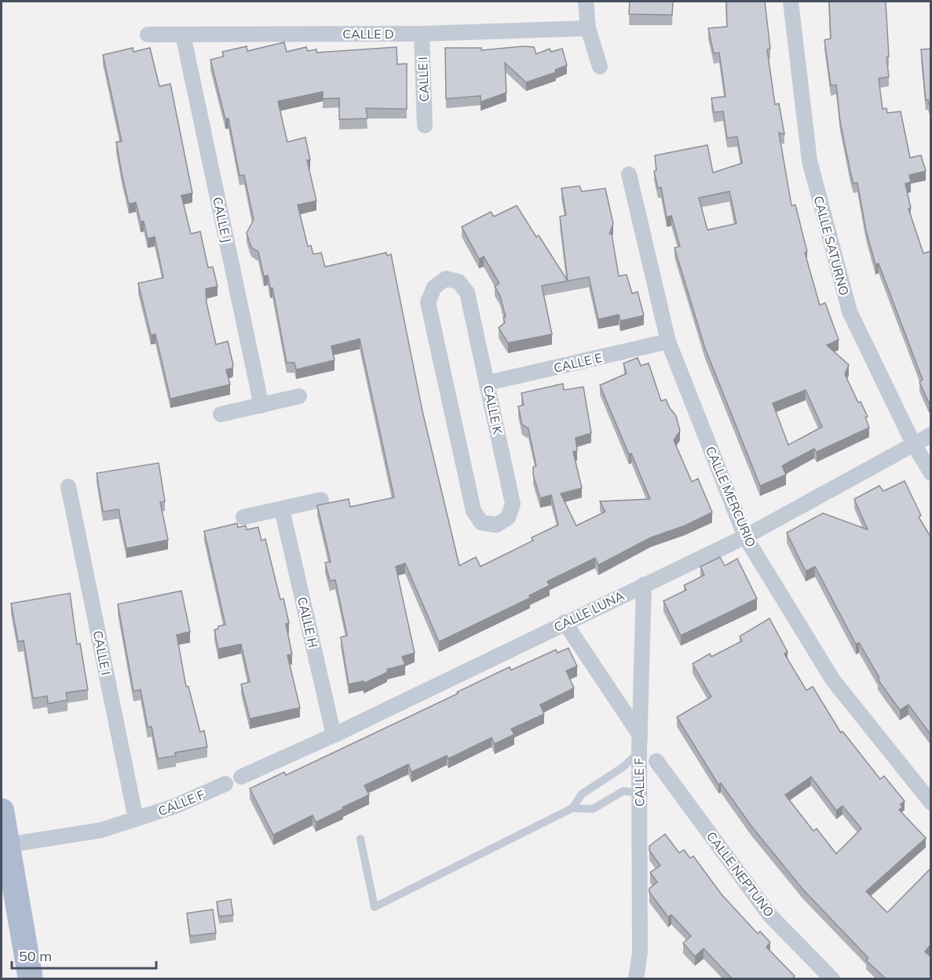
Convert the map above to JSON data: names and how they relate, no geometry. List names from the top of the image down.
{
  "streets": {
    "street": [
      "CALLE D",
      "CALLE I",
      "CALLE J",
      "CALLE SATURNO",
      "CALLE E",
      "CALLE K",
      "CALLE MERCURIO",
      "CALLE LUNA",
      "CALLE H",
      "CALLE F",
      "CALLE NEPTUNO"
    ]
  },
  "crossings": [
    ["CALLE D", "CALLE I"],
    ["CALLE D", "CALLE J"],
    ["CALLE I", "CALLE F"],
    ["CALLE SATURNO", "CALLE LUNA"],
    ["CALLE E", "CALLE K"],
    ["CALLE E", "CALLE MERCURIO"],
    ["CALLE MERCURIO", "CALLE LUNA"],
    ["CALLE LUNA", "CALLE H"],
    ["CALLE LUNA", "CALLE F"]
  ],
  "scale_bar": "50 m"
}
